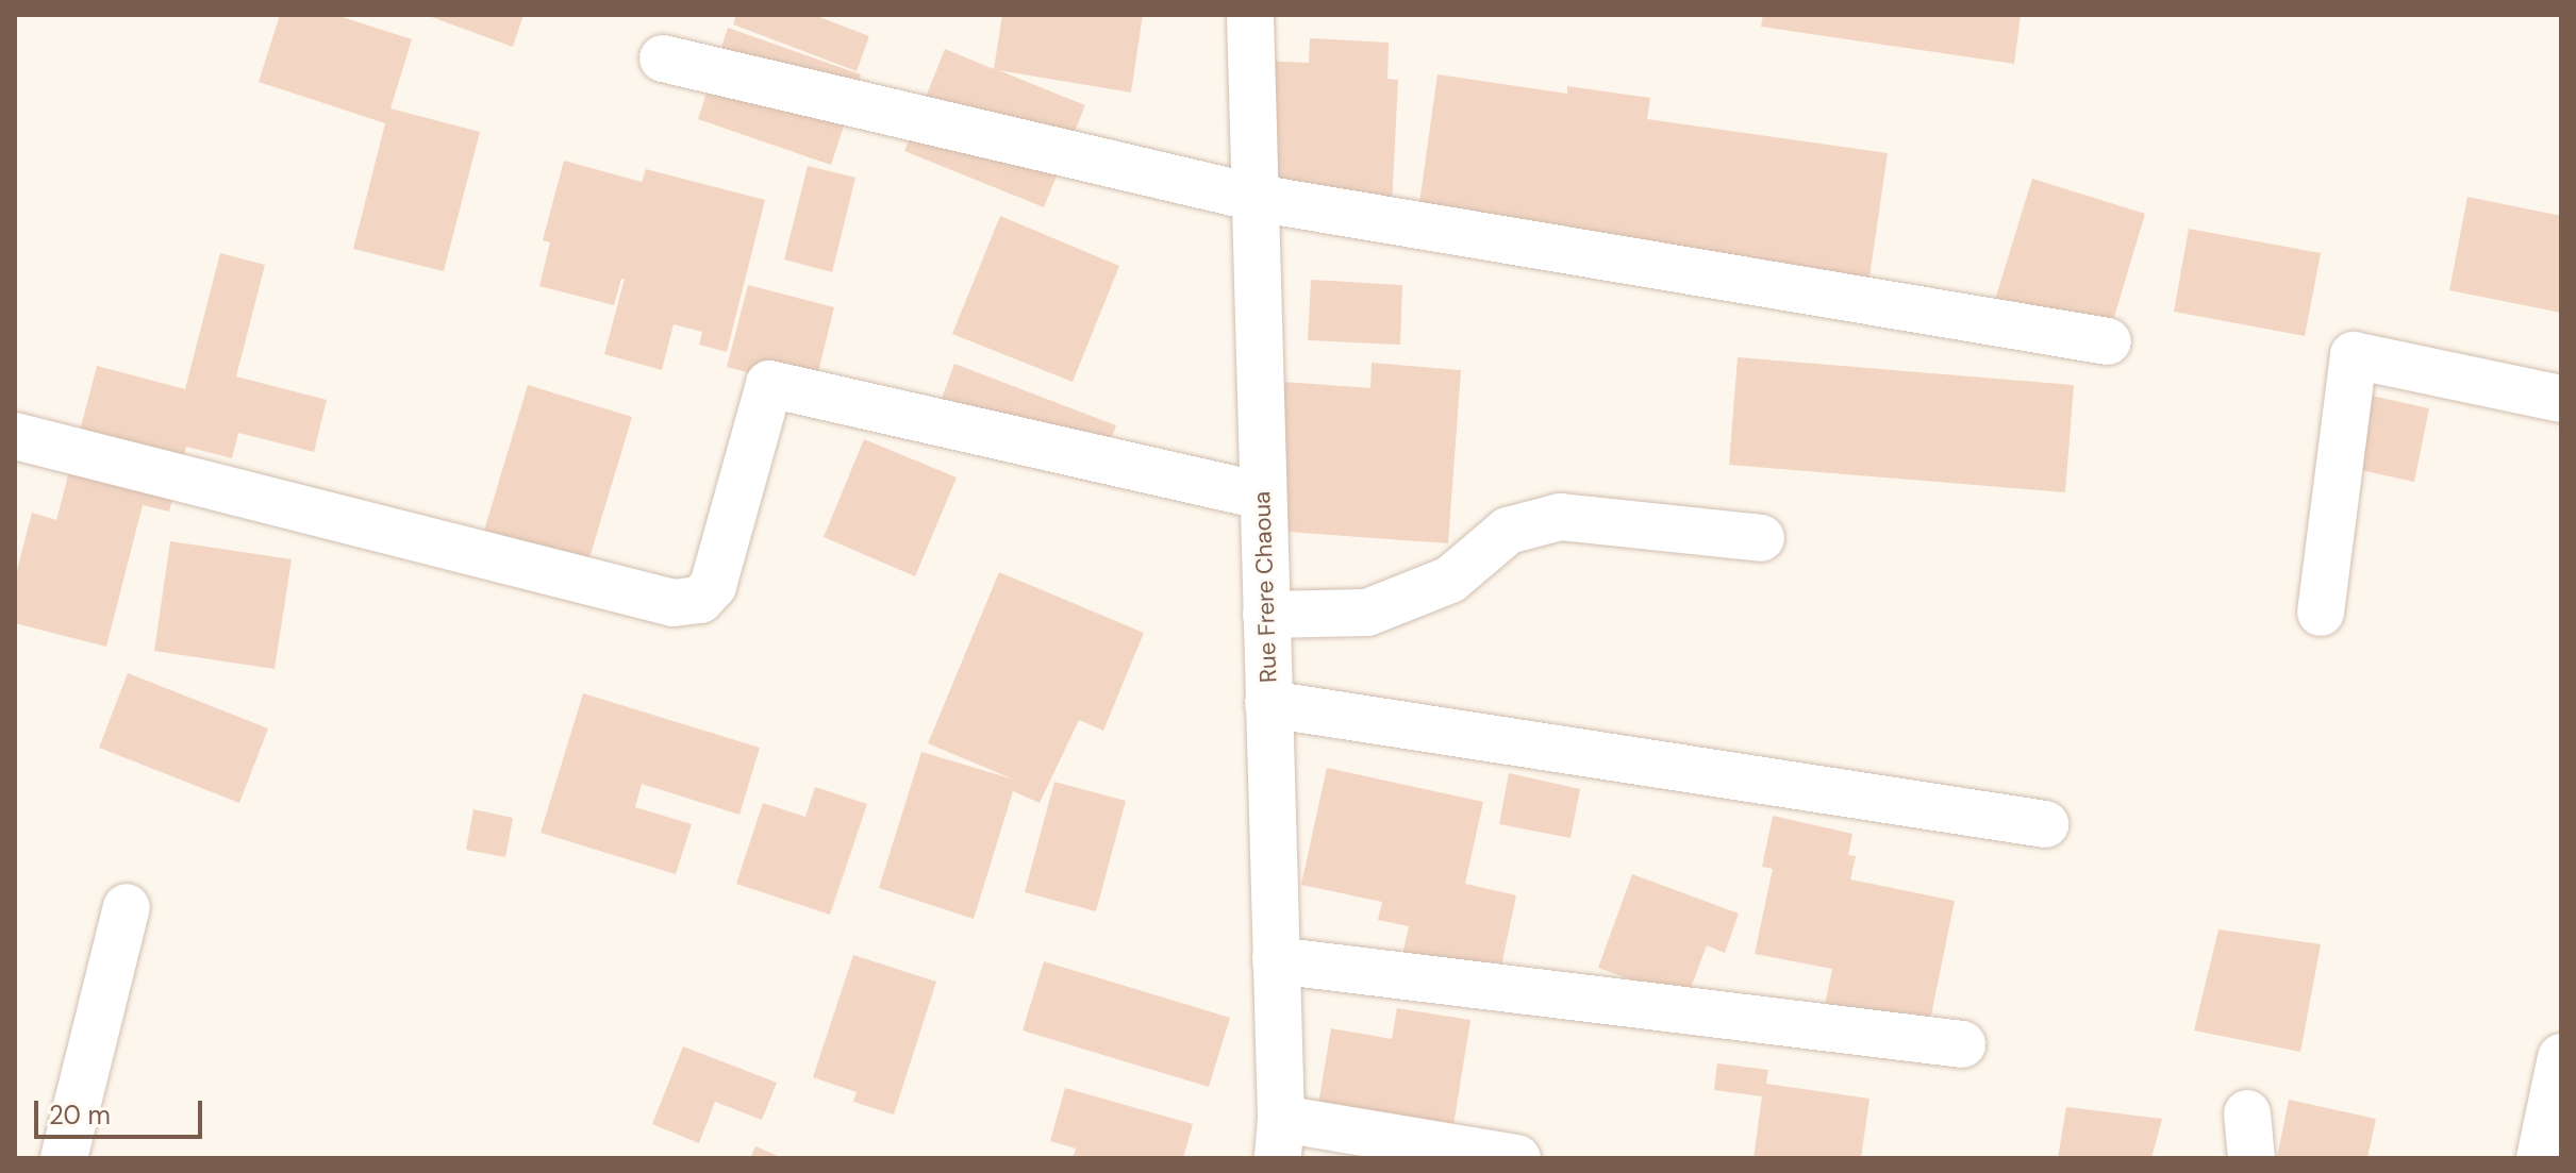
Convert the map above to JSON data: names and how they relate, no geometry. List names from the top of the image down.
{
  "streets": {
    "street": ["Rue Frere Chaoua"]
  },
  "scale_bar": "20 m"
}
